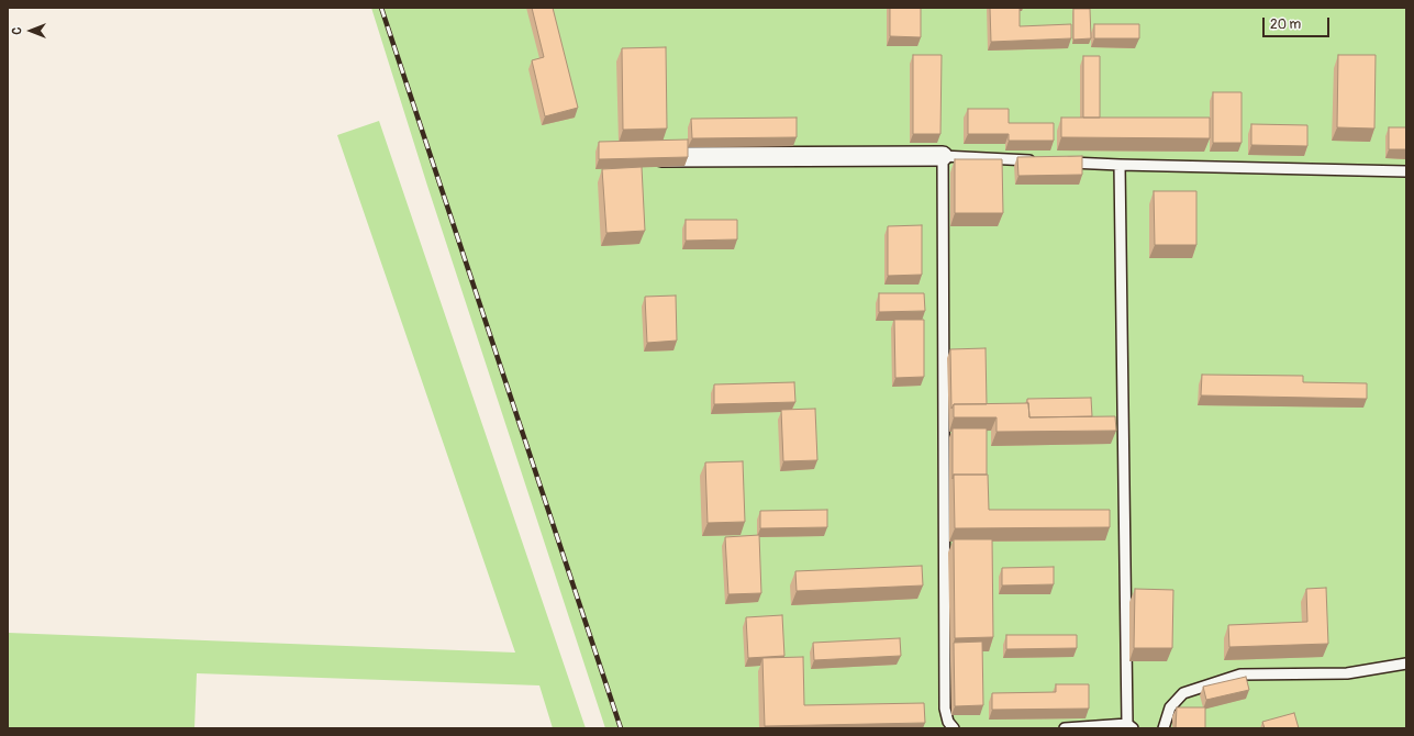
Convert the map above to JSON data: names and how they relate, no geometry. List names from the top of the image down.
{
  "scale_bar": "20 m",
  "north": "left"
}
